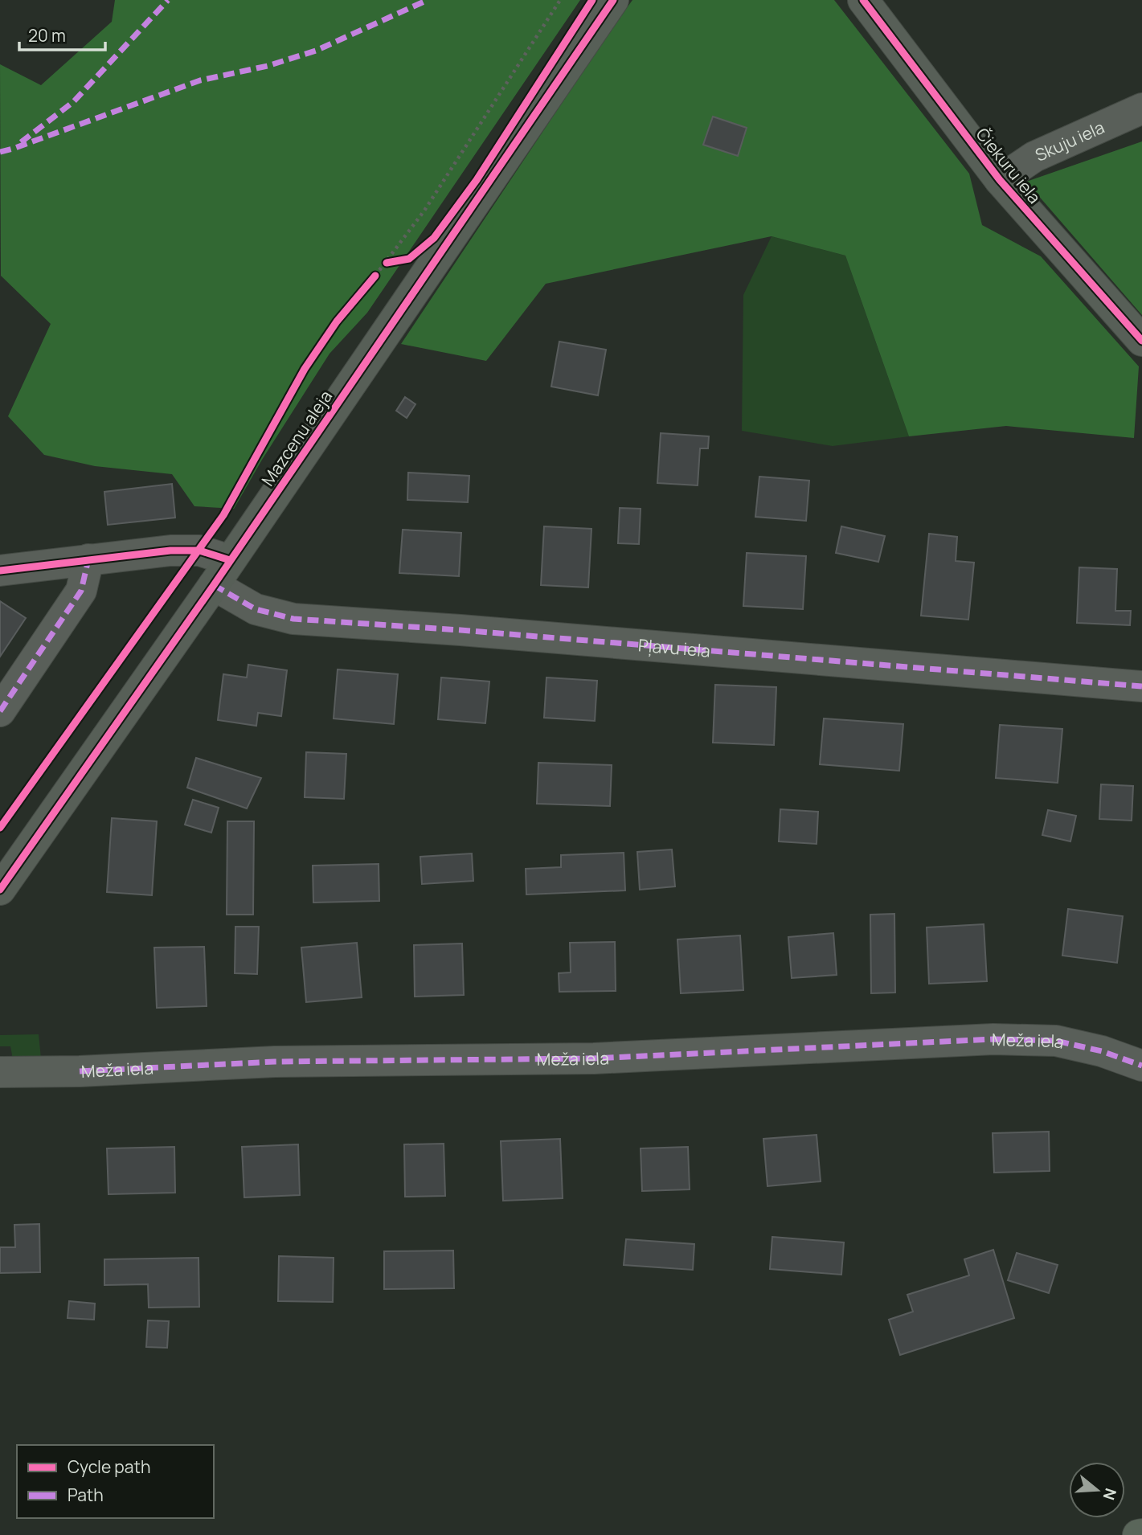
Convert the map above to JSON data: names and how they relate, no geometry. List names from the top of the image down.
{
  "streets": {
    "main road": ["Čiekuru iela", "Mazcenu aleja"],
    "street": ["Skuju iela", "Pļavu iela", "Meža iela"]
  },
  "crossings": [
    ["Skuju iela", "Čiekuru iela"],
    ["Mazcenu aleja", "Pļavu iela"]
  ],
  "legend": ["Cycle path", "Path"],
  "scale_bar": "20 m",
  "north": "right"
}
